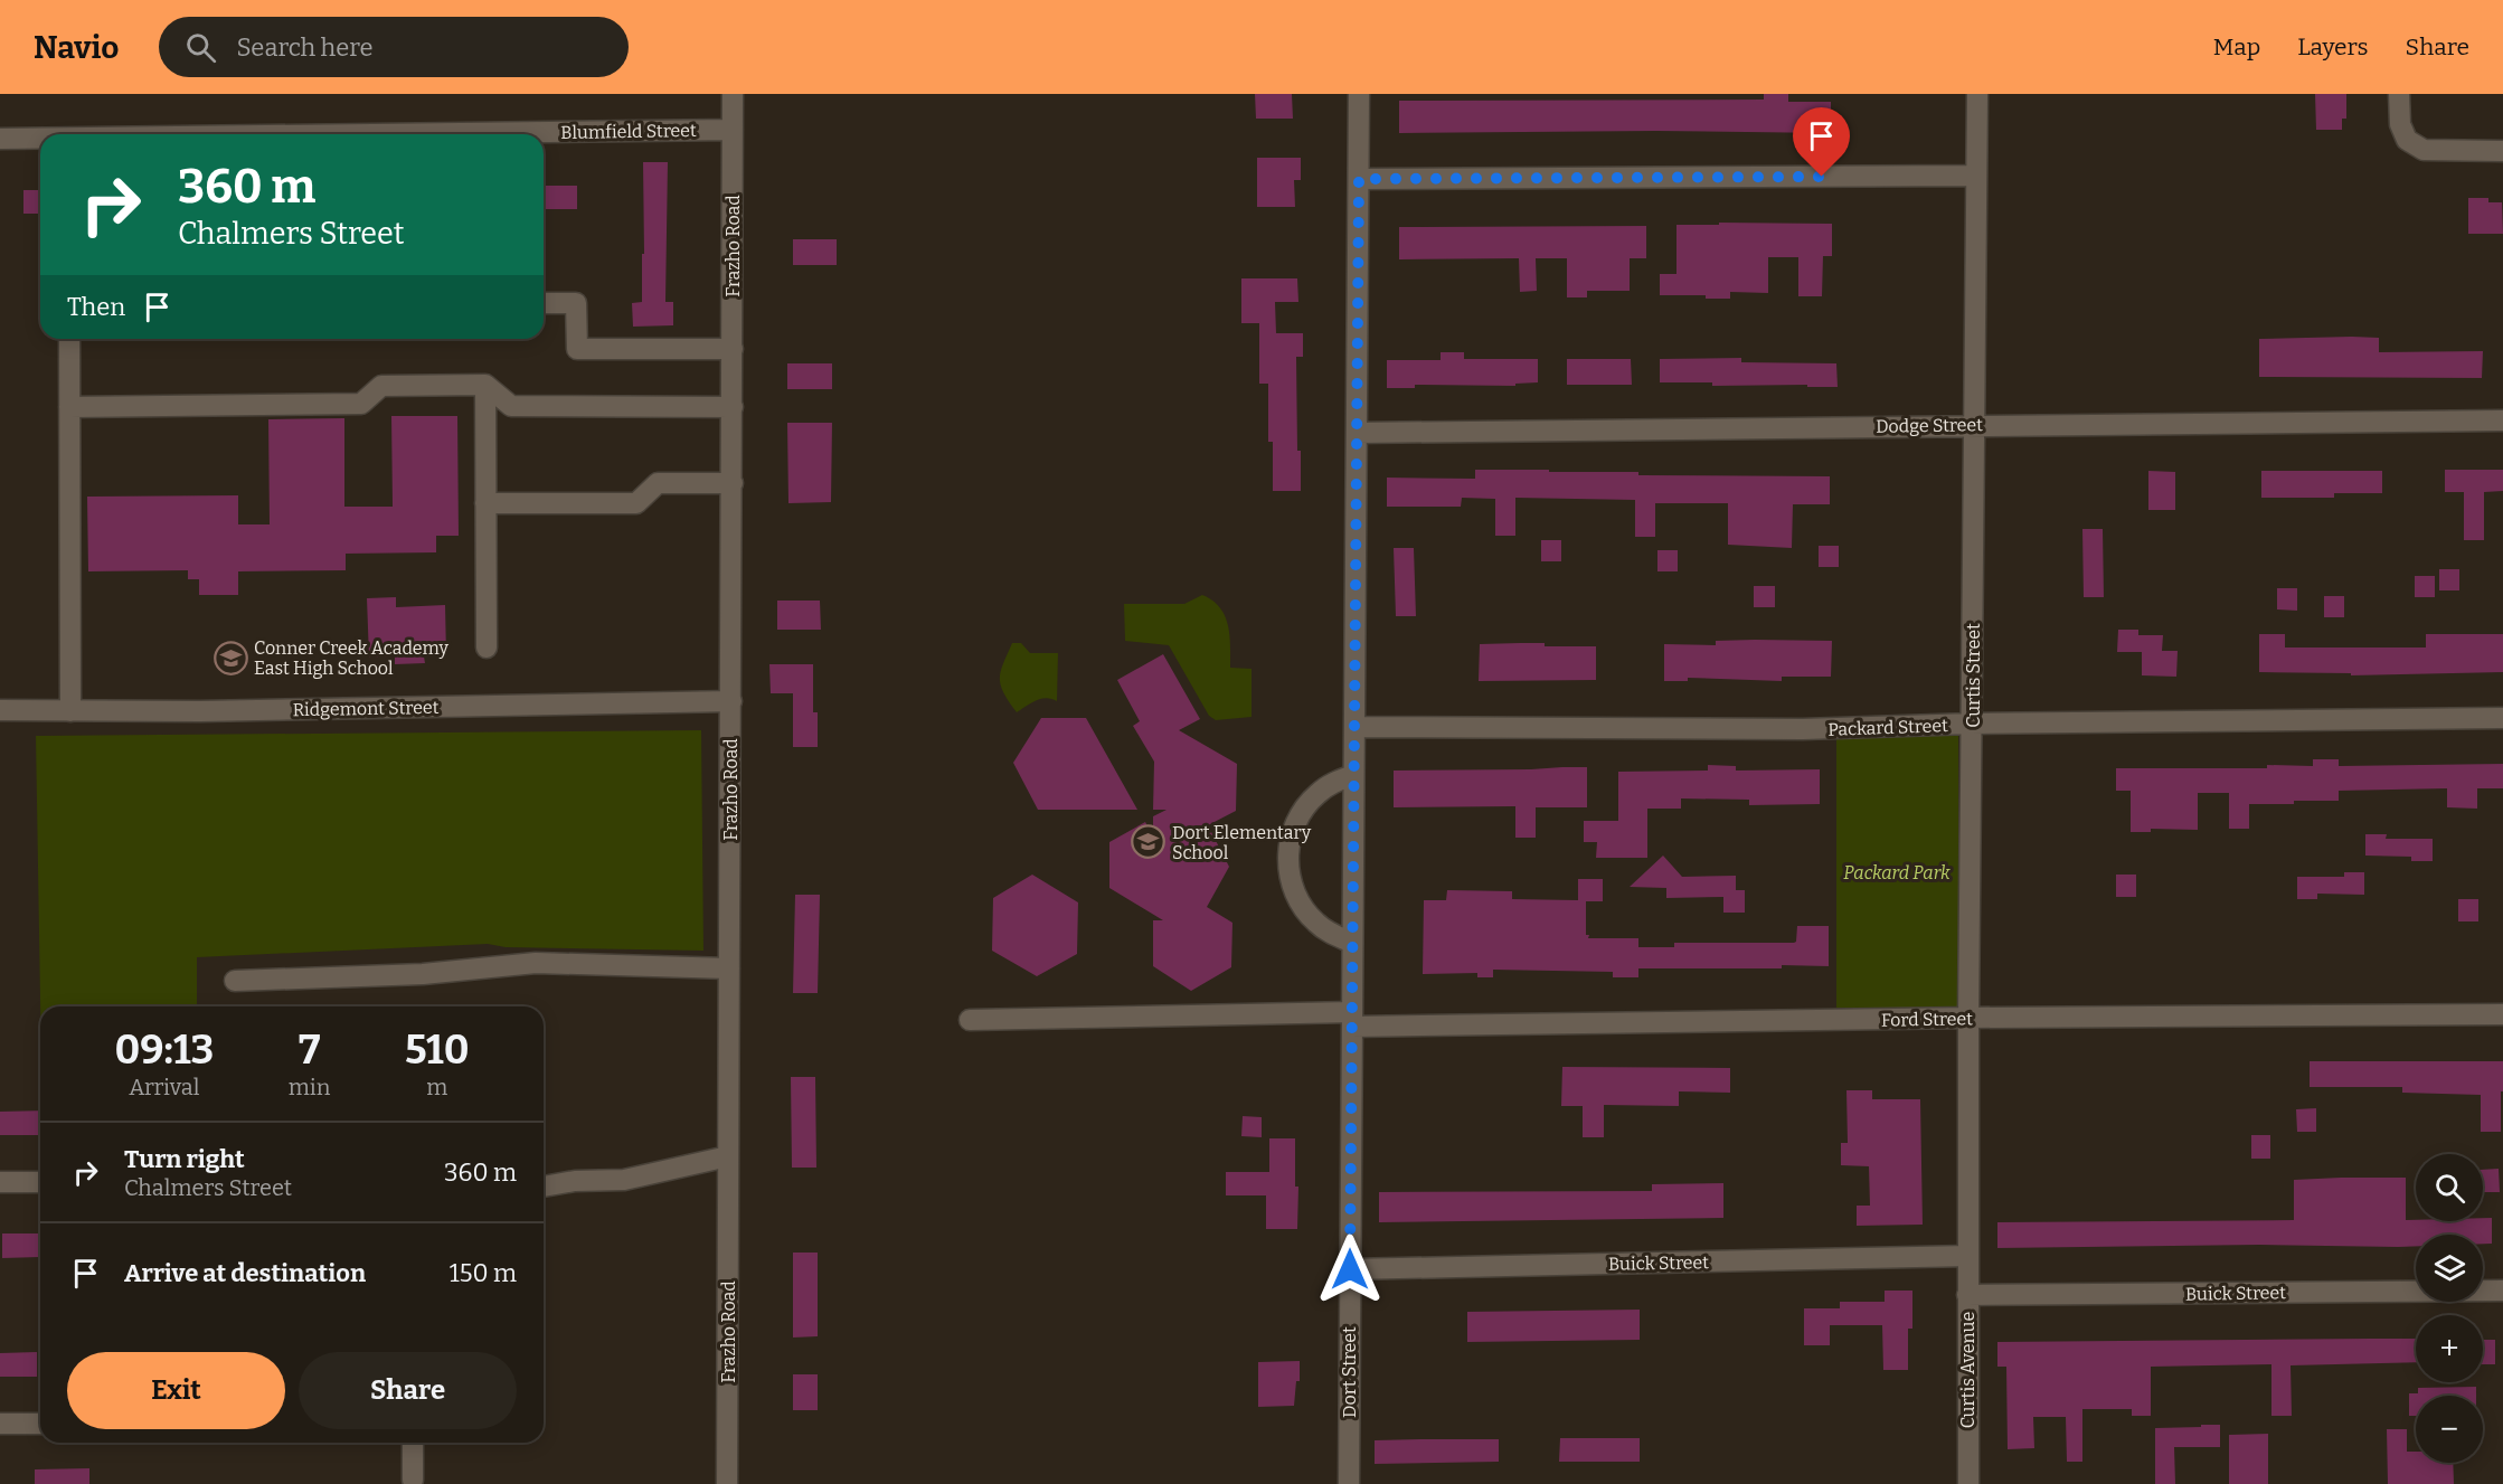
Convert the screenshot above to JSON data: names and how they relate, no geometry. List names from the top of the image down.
{
  "streets": {
    "street": [
      "Blumfield Street",
      "Frazho Road",
      "Dodge Street",
      "Curtis Street",
      "Ridgemont Street",
      "Packard Street",
      "Ford Street",
      "Buick Street",
      "Curtis Avenue",
      "Dort Street"
    ]
  },
  "crossings": [
    ["Blumfield Street", "Frazho Road"],
    ["Frazho Road", "Ridgemont Street"],
    ["Dodge Street", "Curtis Street"],
    ["Dodge Street", "Dort Street"],
    ["Curtis Street", "Packard Street"],
    ["Curtis Street", "Ford Street"],
    ["Curtis Street", "Buick Street"],
    ["Curtis Street", "Curtis Avenue"],
    ["Packard Street", "Dort Street"],
    ["Ford Street", "Dort Street"],
    ["Buick Street", "Curtis Avenue"],
    ["Buick Street", "Dort Street"]
  ],
  "parks": ["Packard Park"],
  "places": {
    "school or university": ["Conner Creek Academy East High School", "Dort Elementary School"]
  },
  "page": {
    "header": "Navio",
    "search": "Search here",
    "nav": ["Map", "Layers", "Share"],
    "turn": ["360 m", "Chalmers Street"],
    "then": "Then",
    "eta": [
      "09:13",
      "Arrival",
      "7",
      "min",
      "510",
      "m"
    ],
    "list": [
      {
        "name": "Turn right",
        "note": "Chalmers Street",
        "value": "360 m"
      },
      {
        "name": "Arrive at destination",
        "value": "150 m"
      }
    ],
    "map_buttons": ["+", "−"],
    "buttons": ["Exit", "Share"]
  }
}
